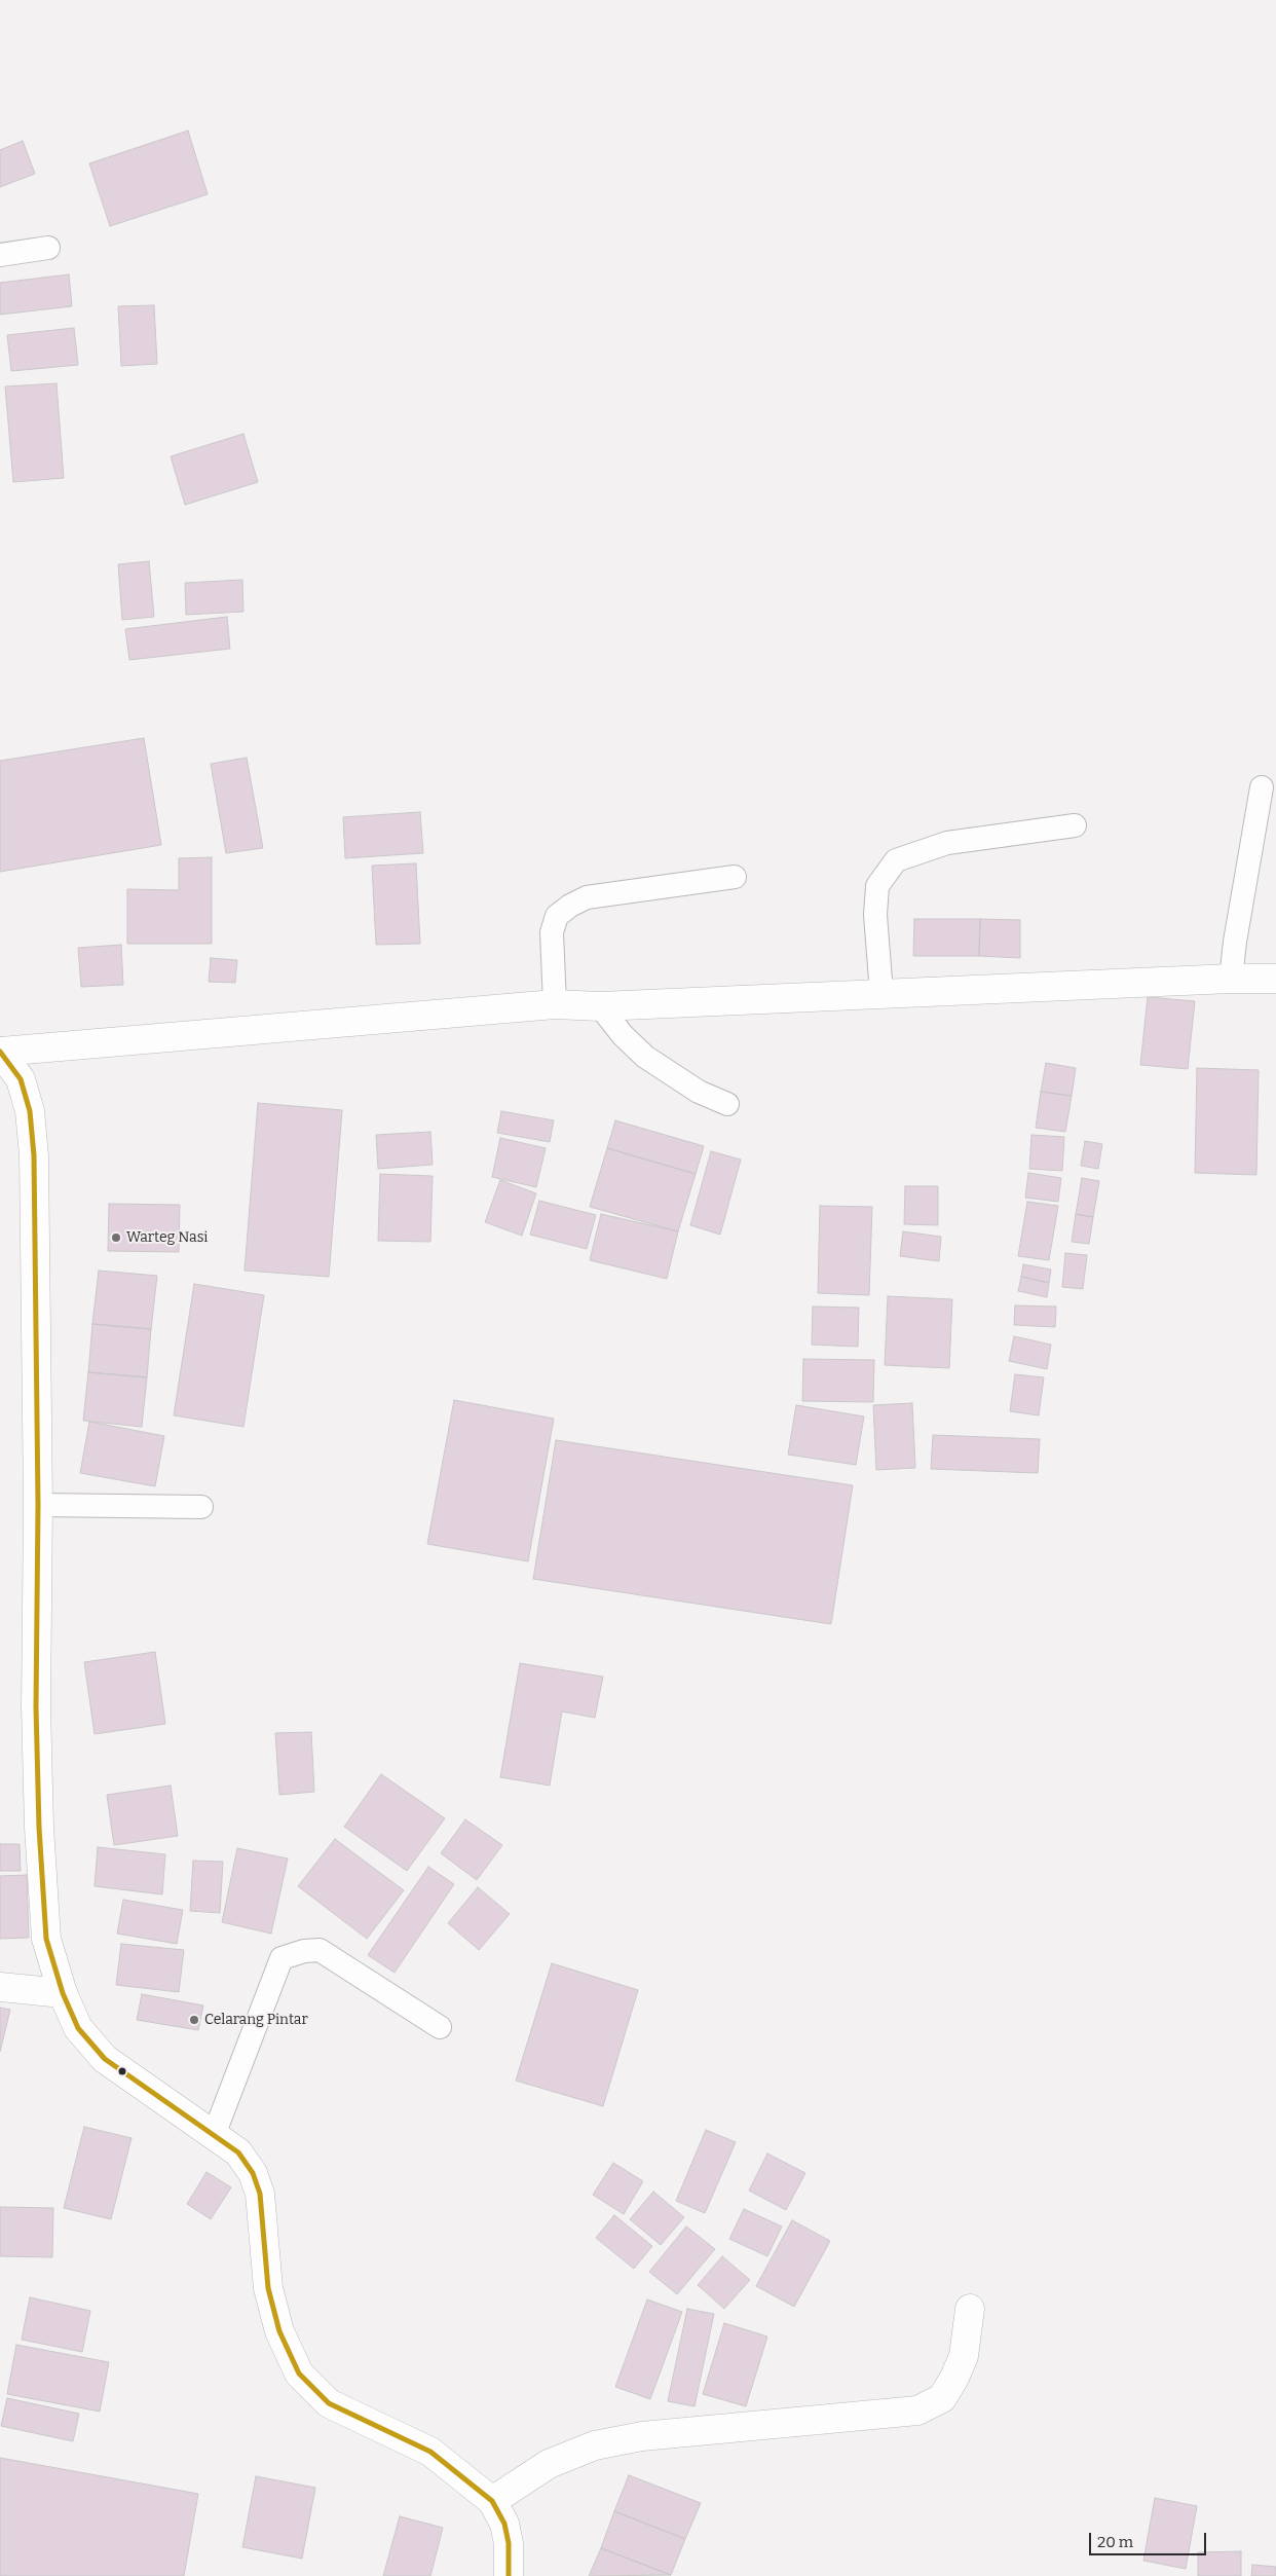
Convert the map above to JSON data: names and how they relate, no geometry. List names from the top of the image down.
{
  "places": ["Warteg Nasi", "Celarang Pintar"],
  "scale_bar": "20 m"
}
